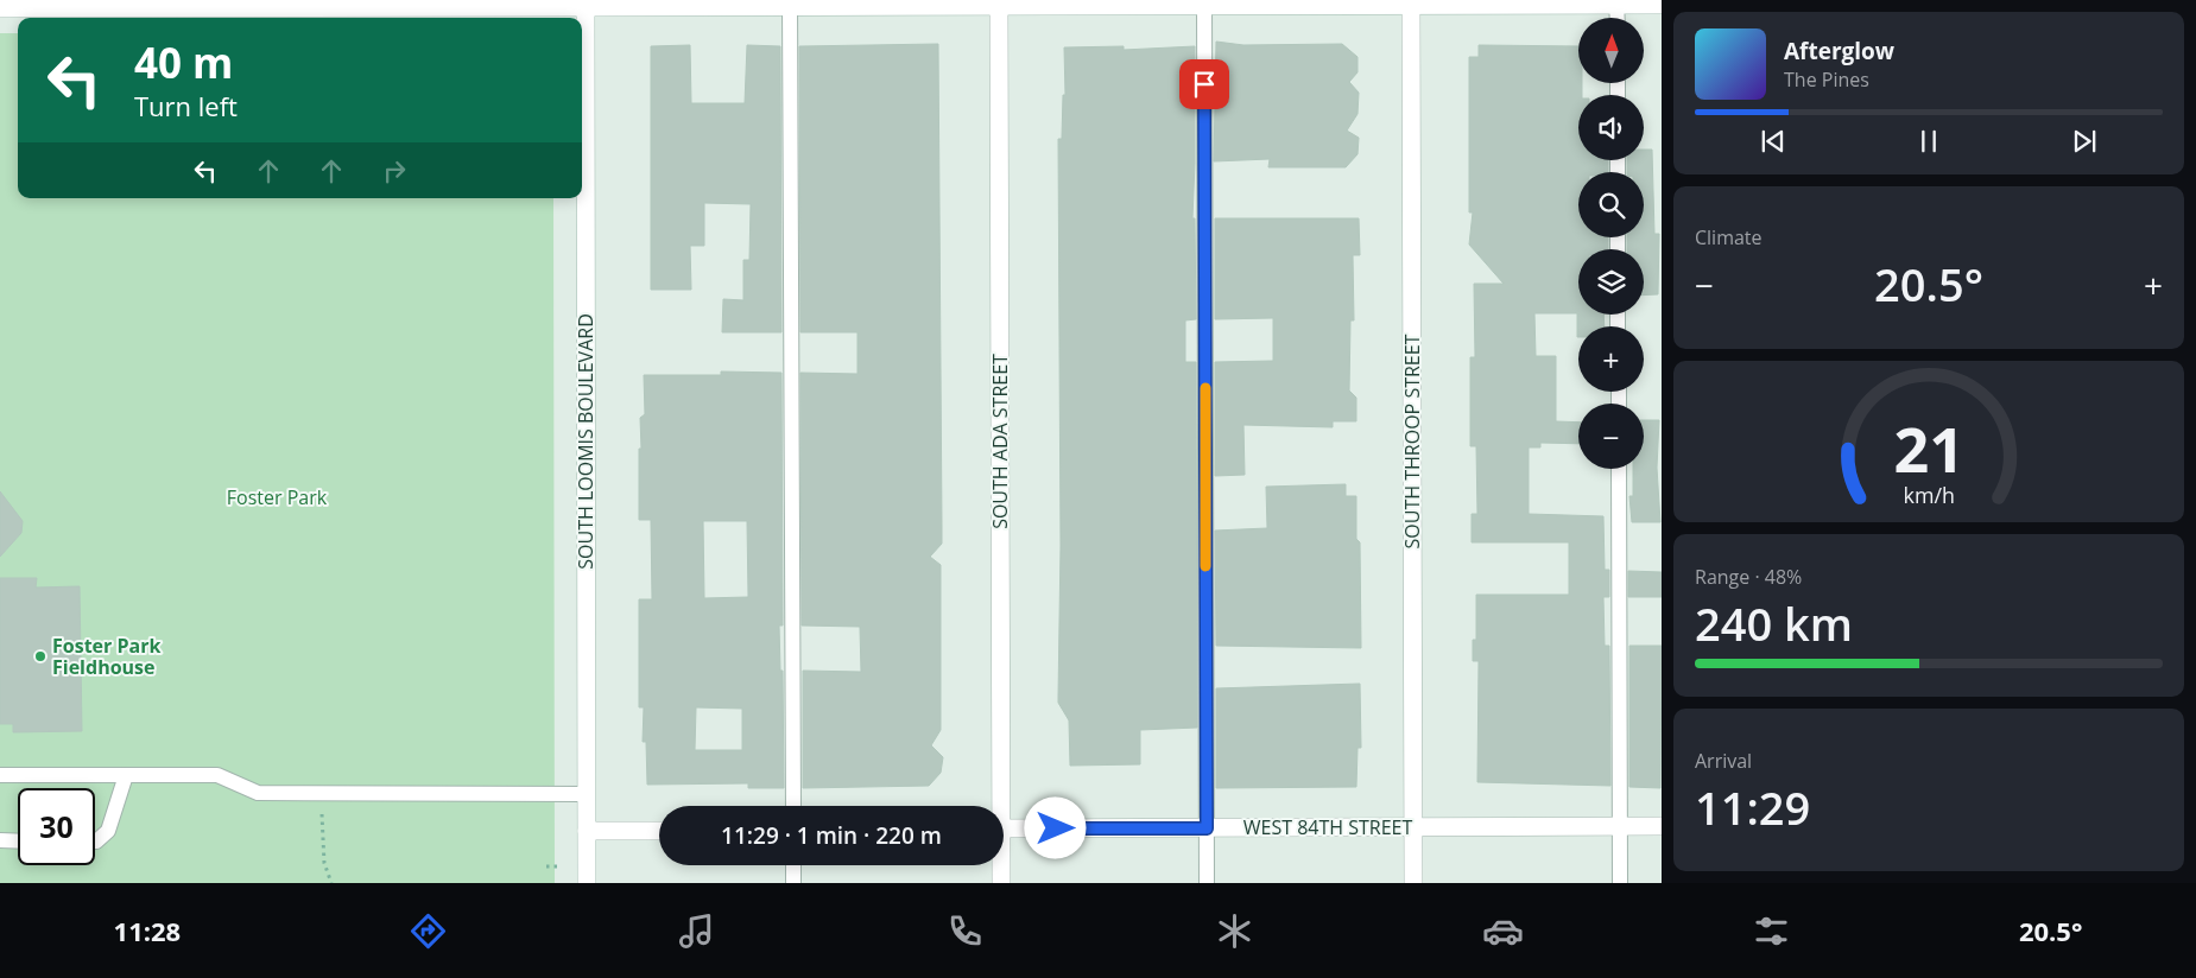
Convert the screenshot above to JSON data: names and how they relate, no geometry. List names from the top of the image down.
{
  "streets": {
    "street": [
      "SOUTH LOOMIS BOULEVARD",
      "SOUTH ADA STREET",
      "SOUTH THROOP STREET",
      "WEST 84TH STREET"
    ]
  },
  "crossings": [
    ["SOUTH THROOP STREET", "WEST 84TH STREET"]
  ],
  "parks": ["Foster Park"],
  "places": ["Foster Park Fieldhouse"],
  "north": "top",
  "page": {
    "map_buttons": ["+", "−"],
    "turn": ["40 m", "Turn left"],
    "song": ["Afterglow", "The Pines"],
    "tile": [
      "Climate",
      ["Range · 48%", "240 km"],
      ["Arrival", "11:29"]
    ],
    "heat": ["−", "20.5°", "+"],
    "limit": "30",
    "trip": "11:29 · 1 min · 220 m",
    "tabs": ["11:28", "20.5°"],
    "gauge": ["21", "km/h"]
  }
}
